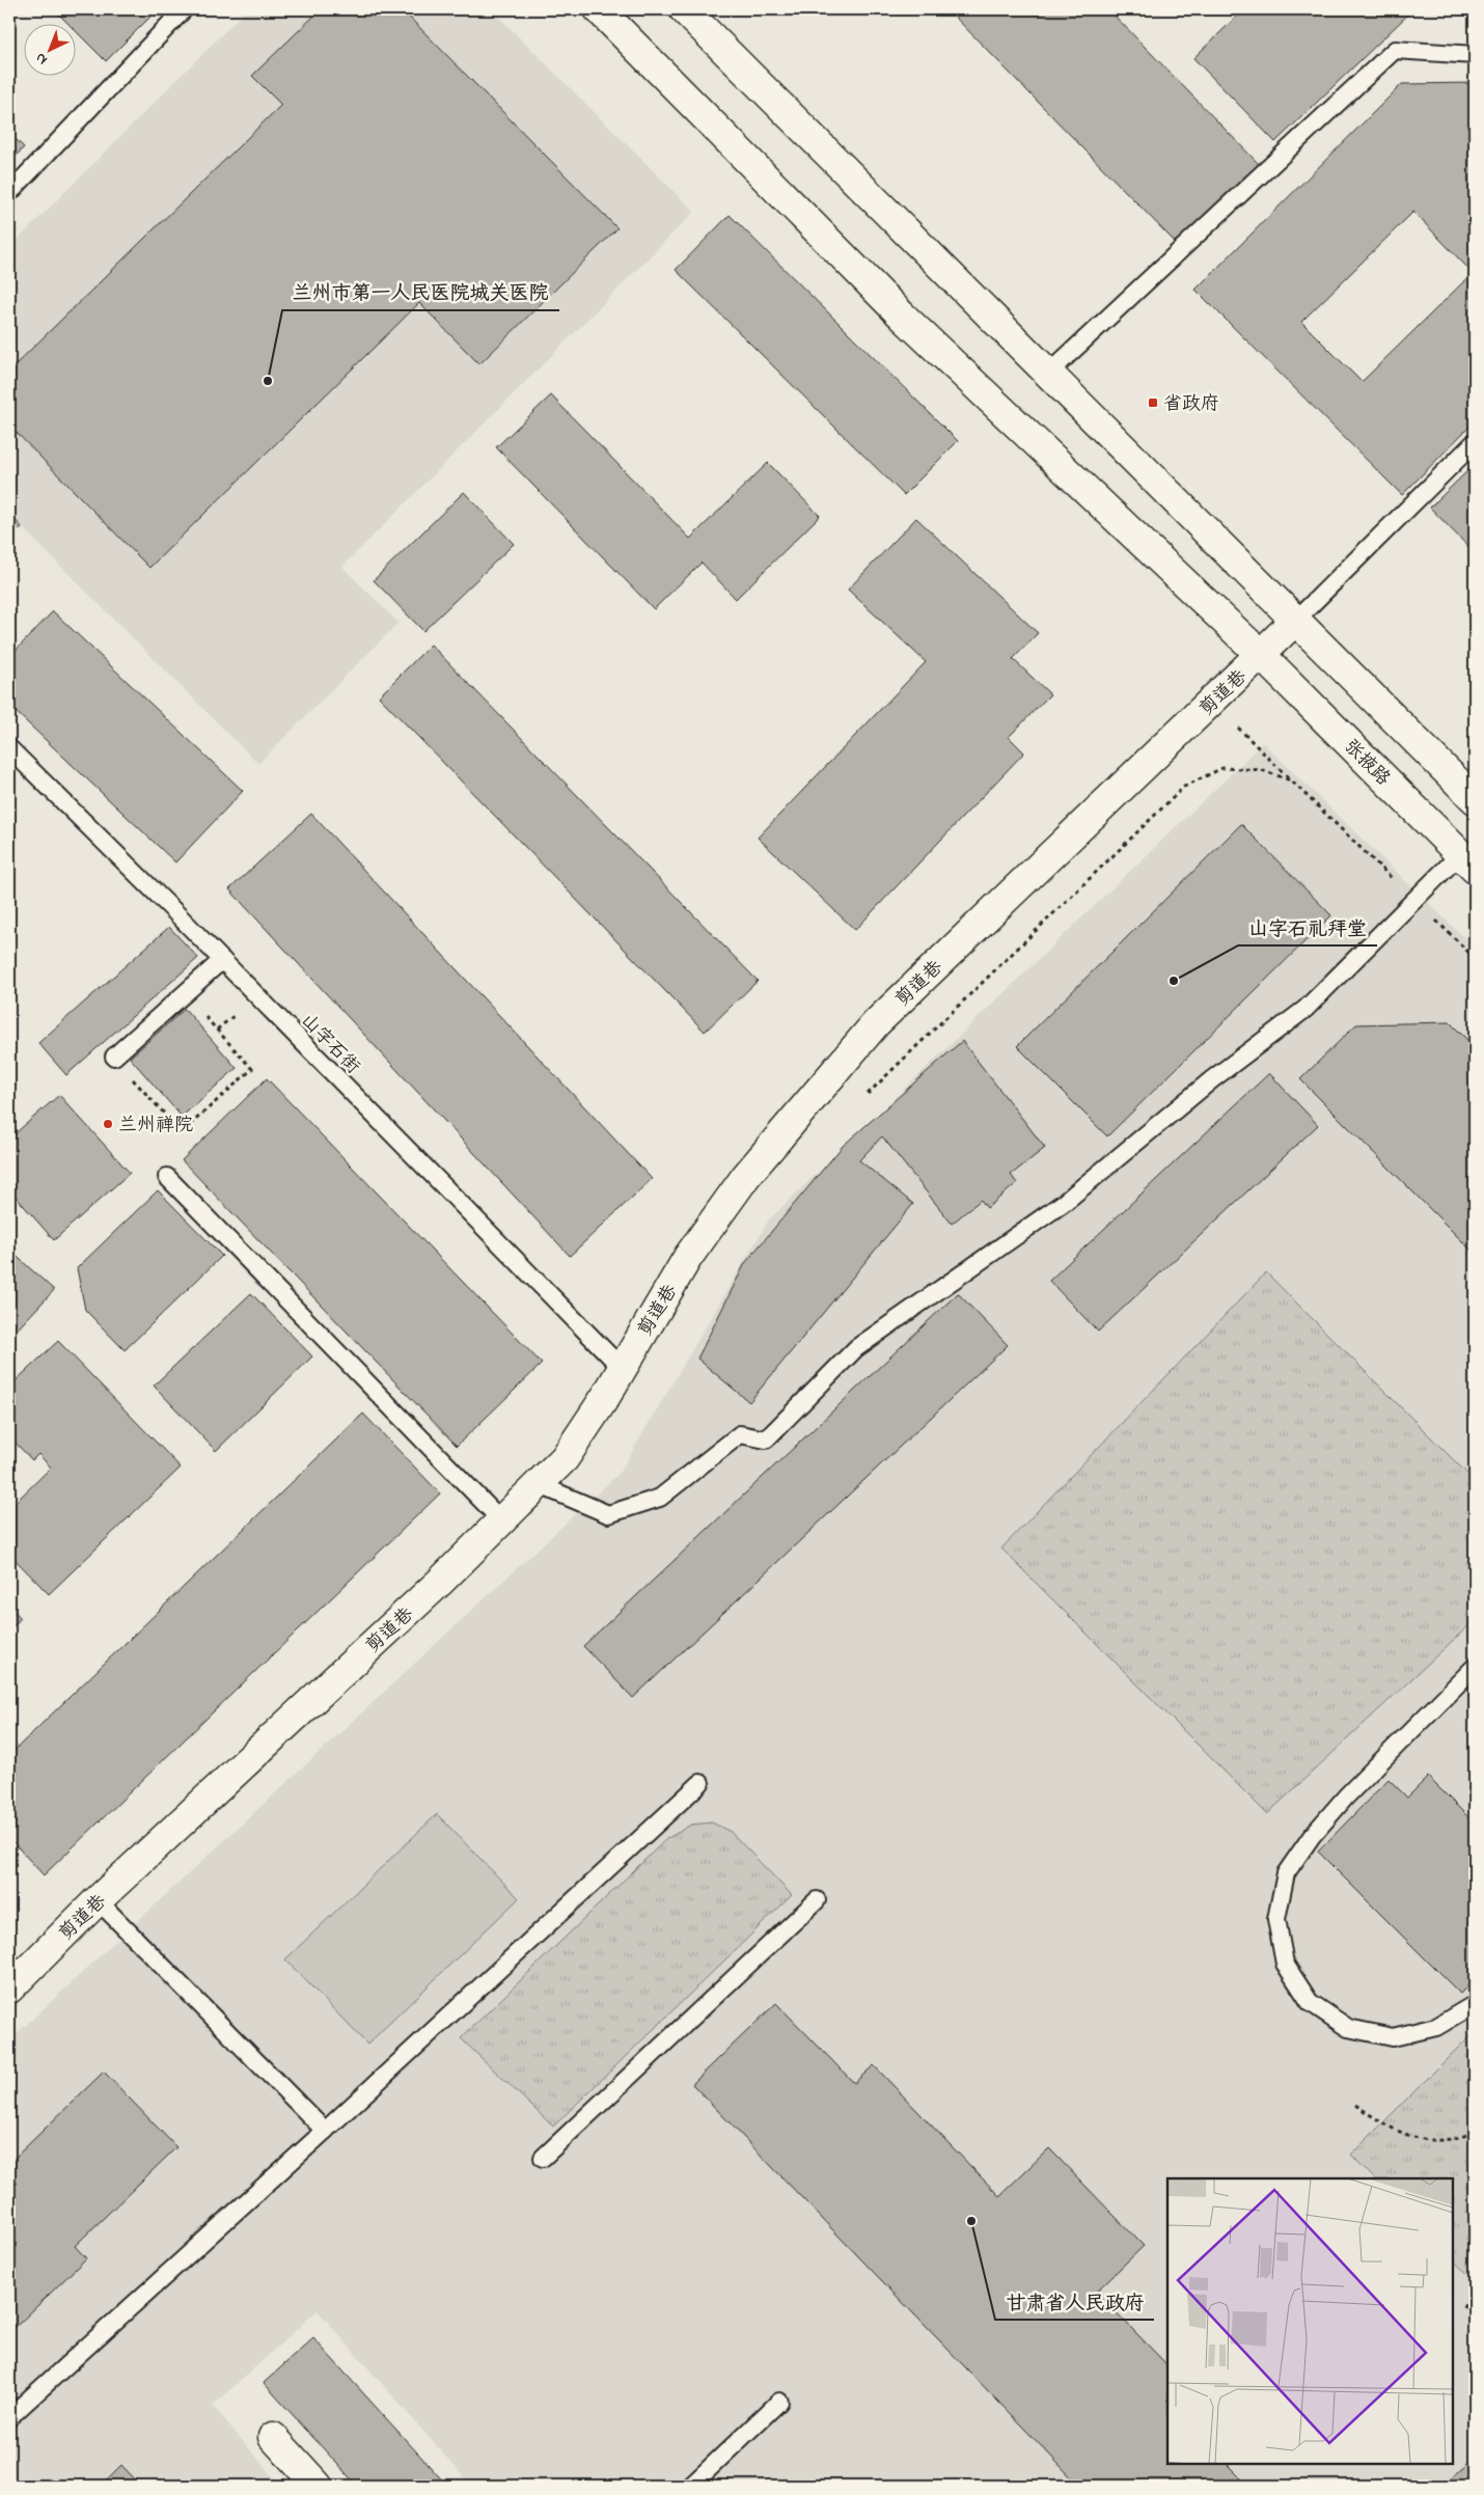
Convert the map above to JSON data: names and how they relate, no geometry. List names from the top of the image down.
{
  "streets": {
    "main road": ["剪道巷", "张掖路"],
    "lane": ["山字石街"]
  },
  "crossings": [
    ["剪道巷", "张掖路"],
    ["剪道巷", "山字石街"]
  ],
  "places": {
    "other": [
      "兰州市第一人民医院城关医院",
      "山字石礼拜堂",
      "兰州禅院",
      "甘肃省人民政府"
    ],
    "transit": ["省政府"]
  },
  "north": "bottom left"
}
